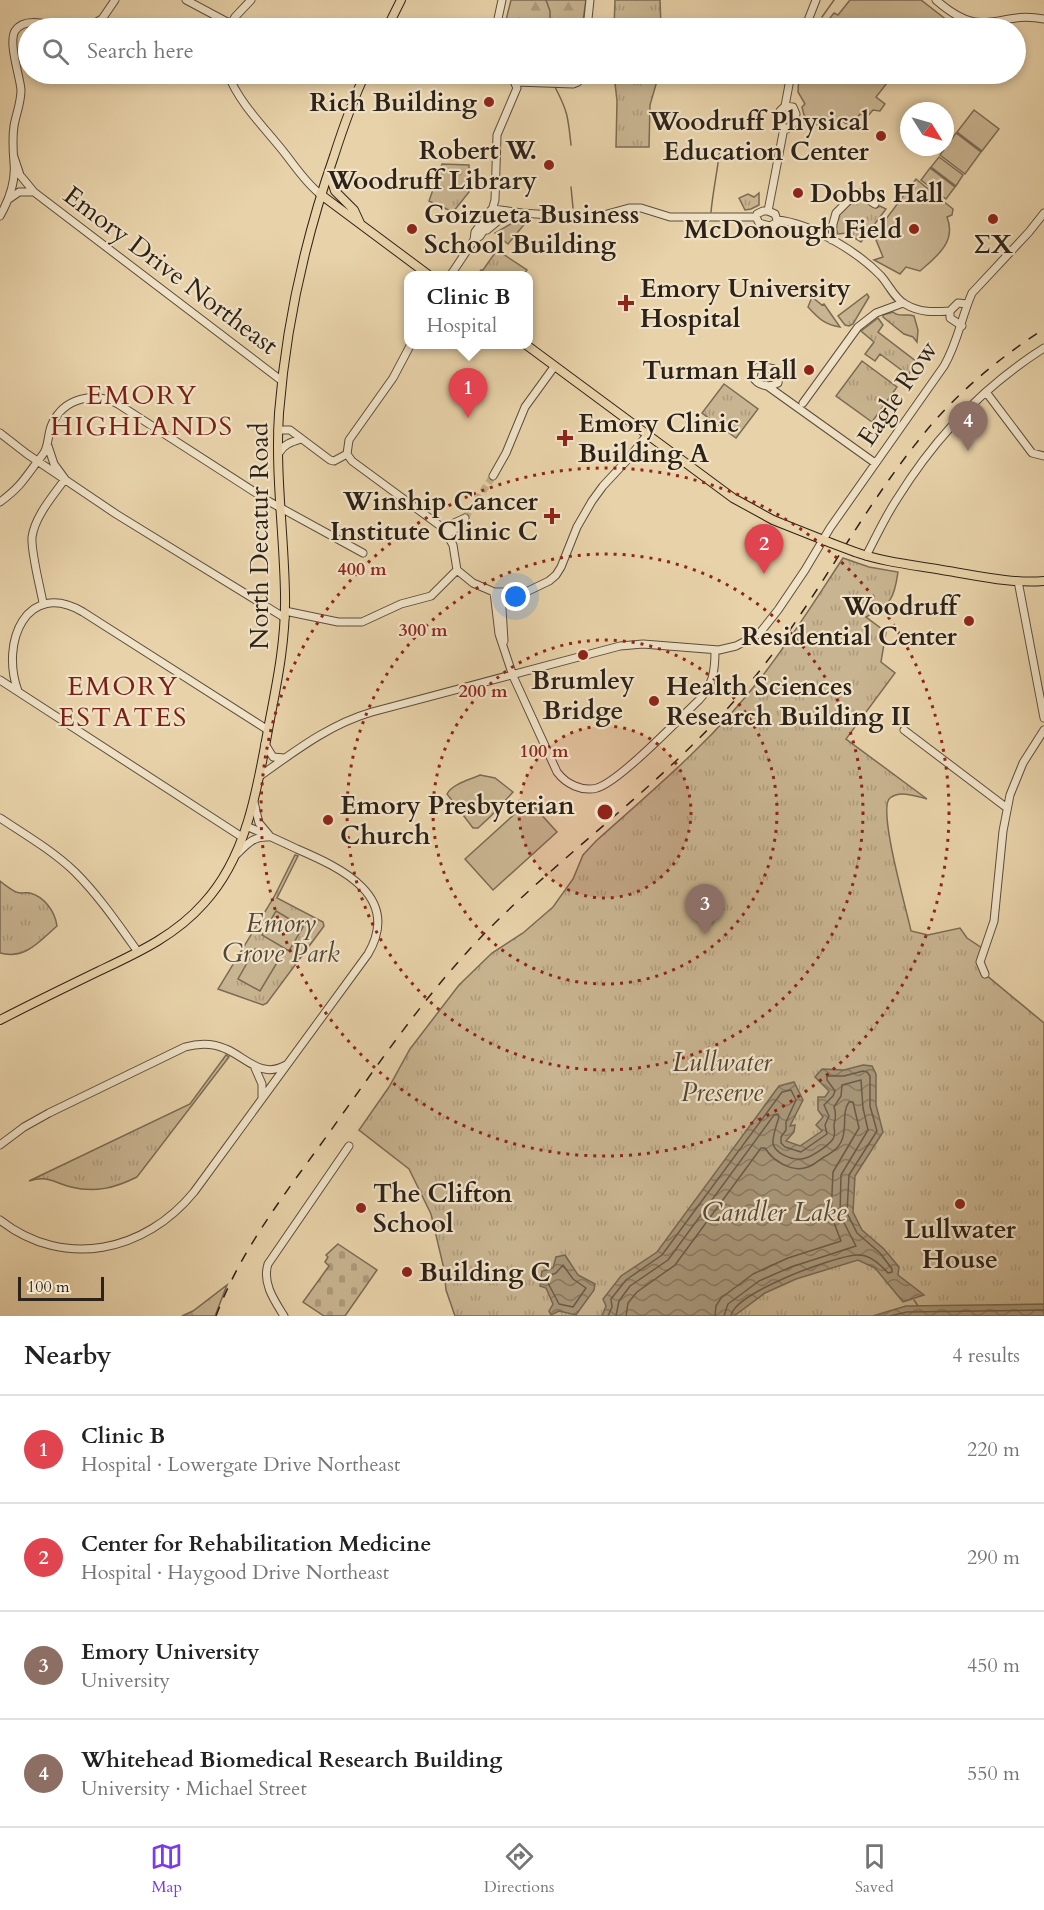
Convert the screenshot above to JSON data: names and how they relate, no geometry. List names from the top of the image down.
{
  "streets": {
    "main road": ["North Decatur Road"],
    "street": ["Emory Drive Northeast", "Eagle Row"]
  },
  "crossings": [
    ["Emory Drive Northeast", "North Decatur Road"]
  ],
  "districts": ["EMORY HIGHLANDS", "EMORY ESTATES"],
  "water": ["Candler Lake"],
  "parks": ["Emory Grove Park", "Lullwater Preserve"],
  "places": {
    "other": [
      "Rich Building",
      "Woodruff Physical Education Center",
      "Robert W. Woodruff Library",
      "Dobbs Hall",
      "ΣΧ",
      "Goizueta Business School Building",
      "McDonough Field",
      "Turman Hall",
      "Woodruff Residential Center",
      "Brumley Bridge",
      "Health Sciences Research Building II",
      "Emory Presbyterian Church",
      "Lullwater House",
      "The Clifton School",
      "Building C"
    ],
    "health": ["Emory University Hospital", "Emory Clinic Building A", "Winship Cancer Institute Clinic C"]
  },
  "scale_bar": "100 m",
  "north": "bottom right",
  "page": {
    "search": "Search here",
    "popup": ["Clinic B", "Hospital"],
    "pins": [
      "1",
      "4",
      "2",
      "3"
    ],
    "scale": "100 m",
    "heading": ["Nearby", "4 results"],
    "list": [
      {
        "mark": "1",
        "name": "Clinic B",
        "note": "Hospital · Lowergate Drive Northeast",
        "value": "220 m"
      },
      {
        "mark": "2",
        "name": "Center for Rehabilitation Medicine",
        "note": "Hospital · Haygood Drive Northeast",
        "value": "290 m"
      },
      {
        "mark": "3",
        "name": "Emory University",
        "note": "University",
        "value": "450 m"
      },
      {
        "mark": "4",
        "name": "Whitehead Biomedical Research Building",
        "note": "University · Michael Street",
        "value": "550 m"
      }
    ],
    "nav": ["Map", "Directions", "Saved"]
  },
  "rings": [
    "400 m",
    "300 m",
    "200 m",
    "100 m"
  ]
}
